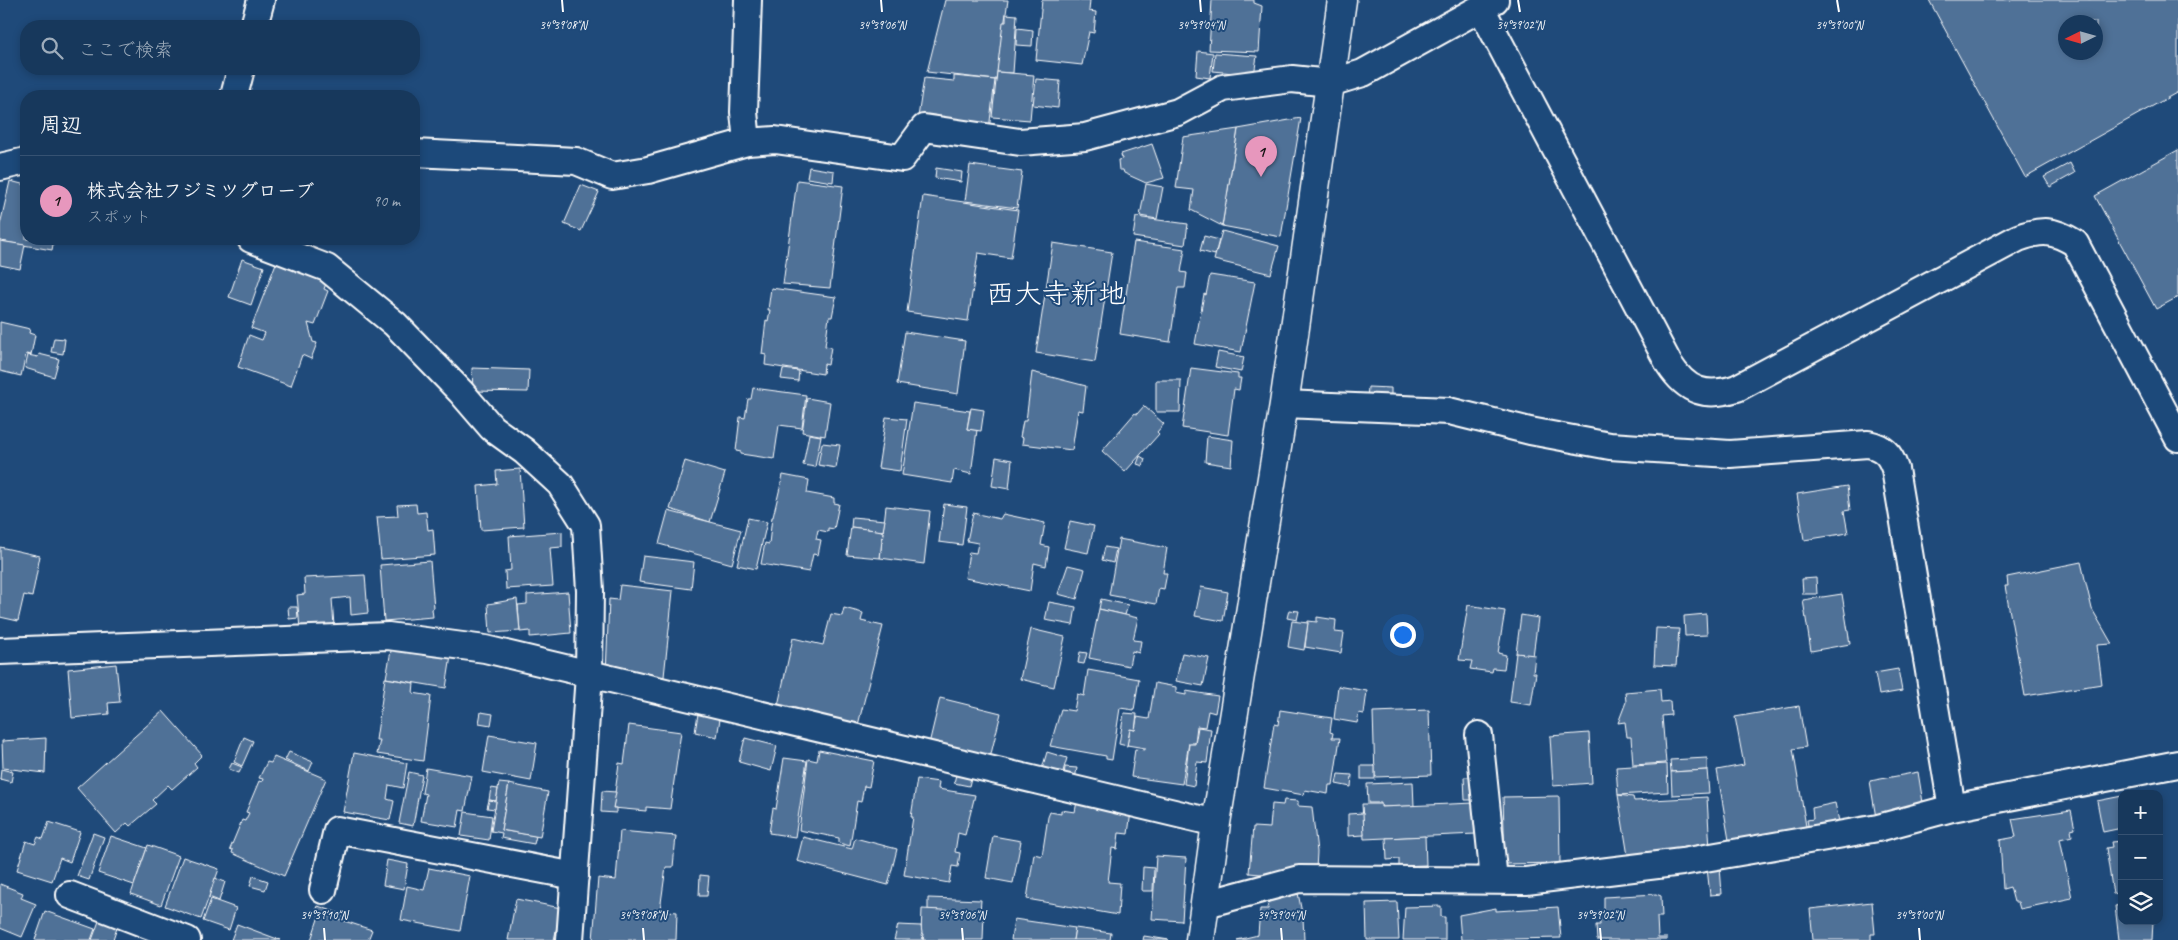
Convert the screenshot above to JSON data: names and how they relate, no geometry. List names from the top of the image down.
{
  "districts": ["西大寺新地"],
  "north": "left",
  "page": {
    "search": "ここで検索",
    "heading": "周辺",
    "pins": "1",
    "list": [
      {
        "mark": "1",
        "name": "株式会社フジミツグローブ",
        "note": "スポット",
        "value": "90 m"
      }
    ],
    "map_buttons": ["+", "−"]
  },
  "coordinates": [
    "34°39'00\"N",
    "34°39'08\"N",
    "34°39'06\"N",
    "34°39'04\"N",
    "34°39'02\"N",
    "34°39'10\"N"
  ]
}
